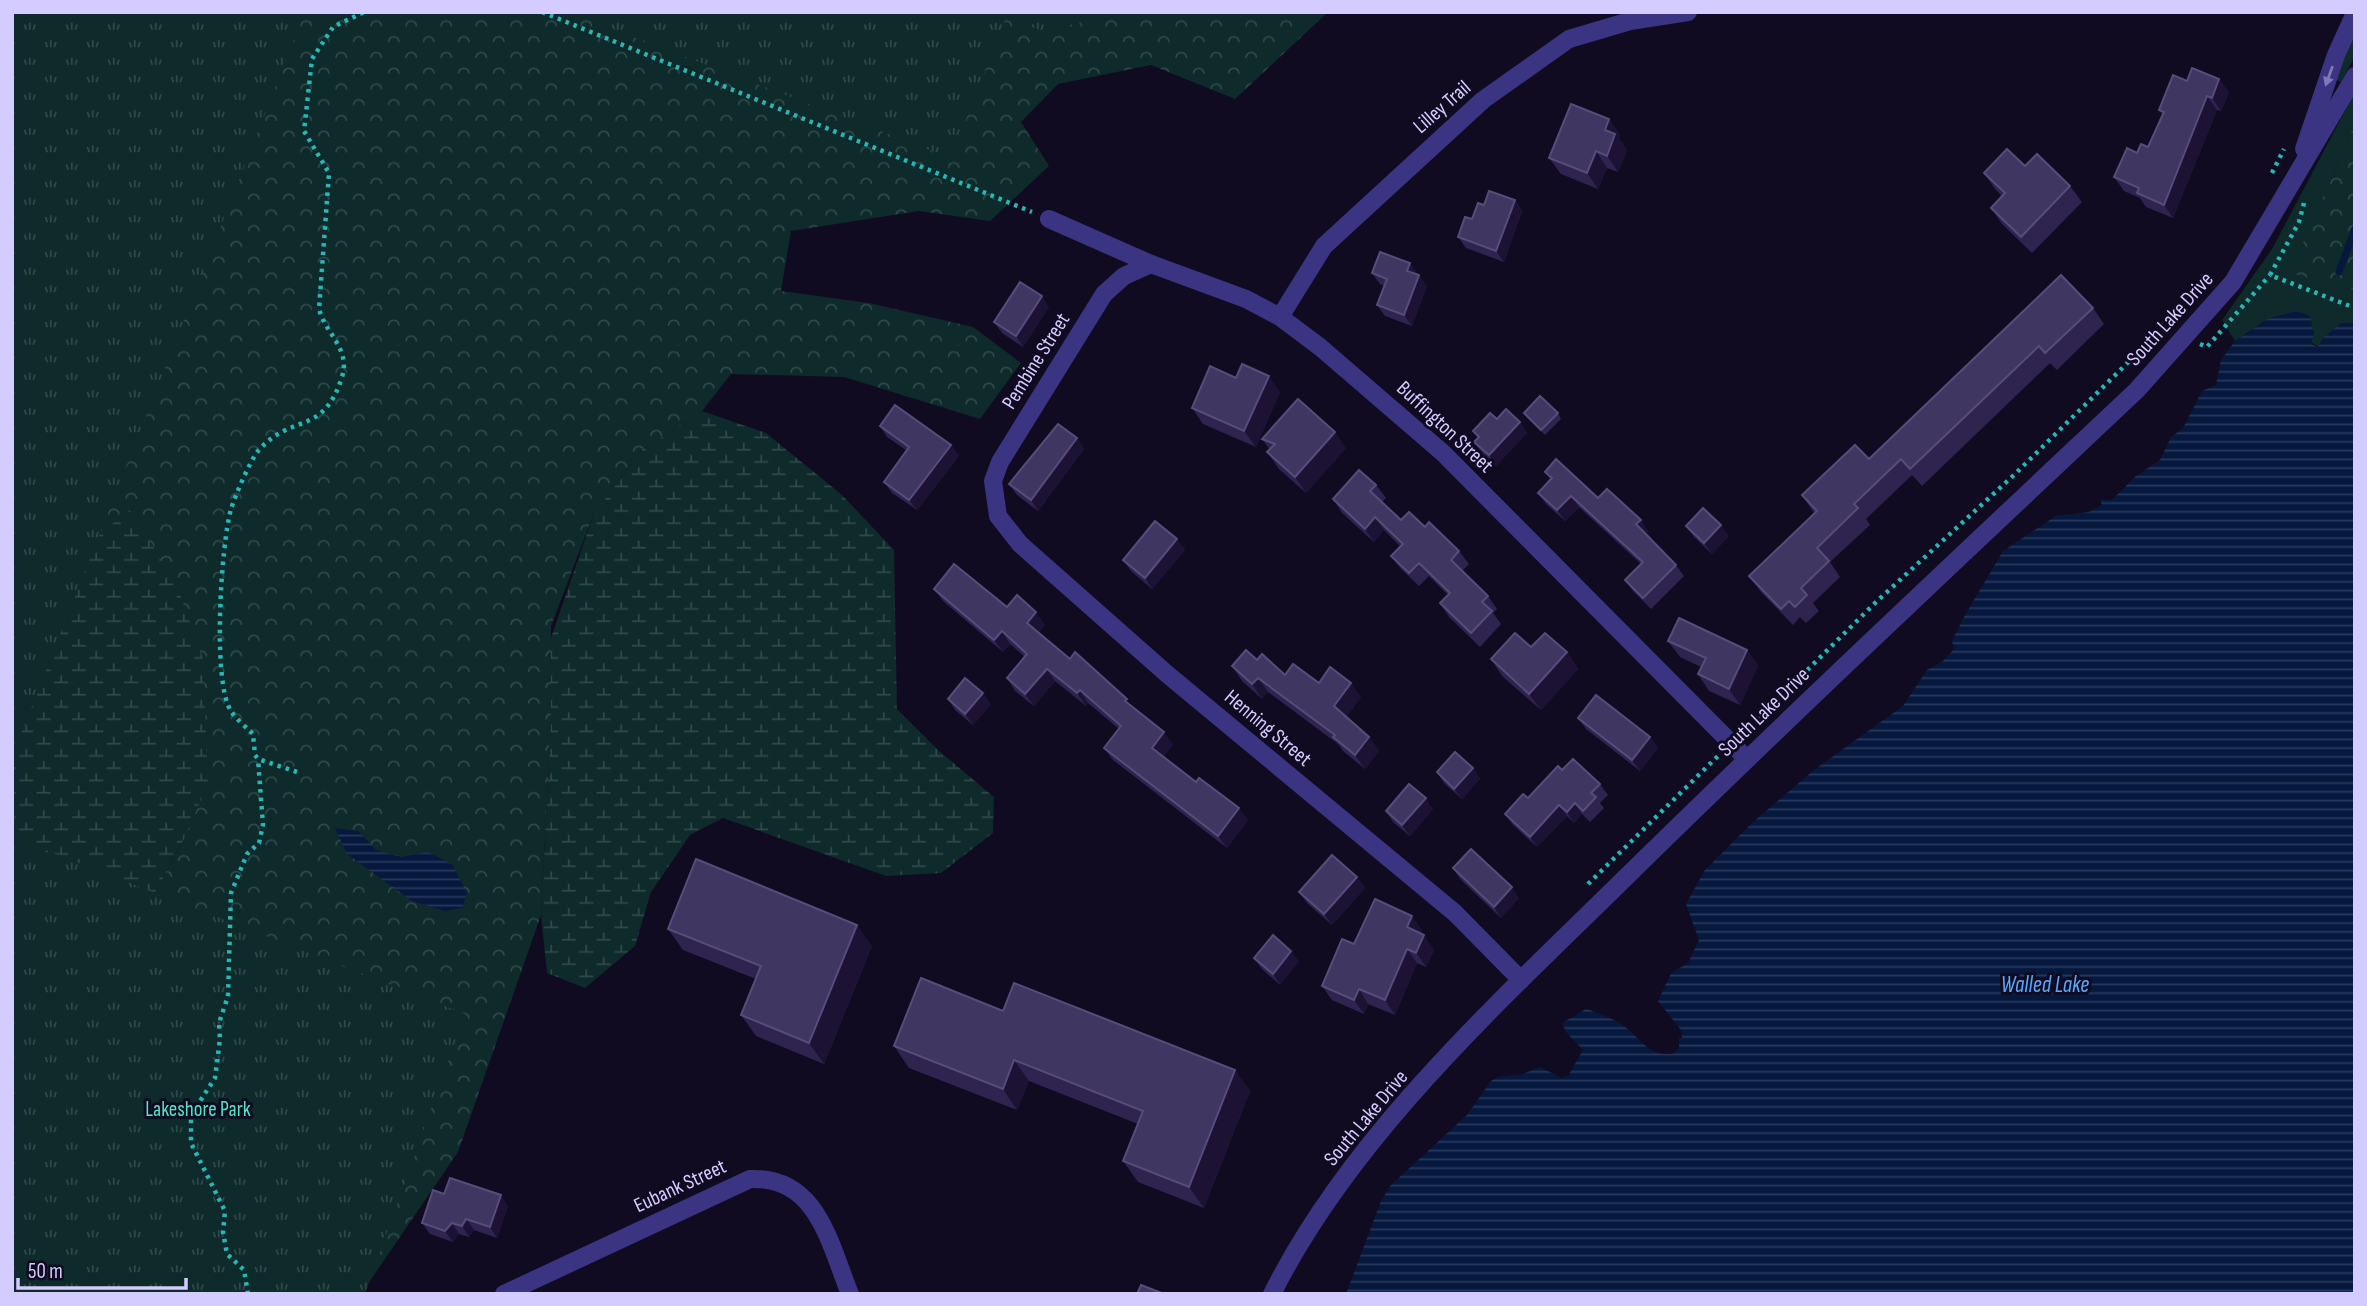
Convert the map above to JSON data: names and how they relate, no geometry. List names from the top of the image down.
{
  "streets": {
    "street": [
      "Lilley Trail",
      "South Lake Drive",
      "Pembine Street",
      "Buffington Street",
      "Henning Street",
      "Eubank Street"
    ]
  },
  "crossings": [
    ["Lilley Trail", "Buffington Street"],
    ["South Lake Drive", "Buffington Street"],
    ["South Lake Drive", "Henning Street"],
    ["Pembine Street", "Buffington Street"],
    ["Pembine Street", "Henning Street"]
  ],
  "water": ["Walled Lake"],
  "parks": ["Lakeshore Park"],
  "scale_bar": "50 m"
}
